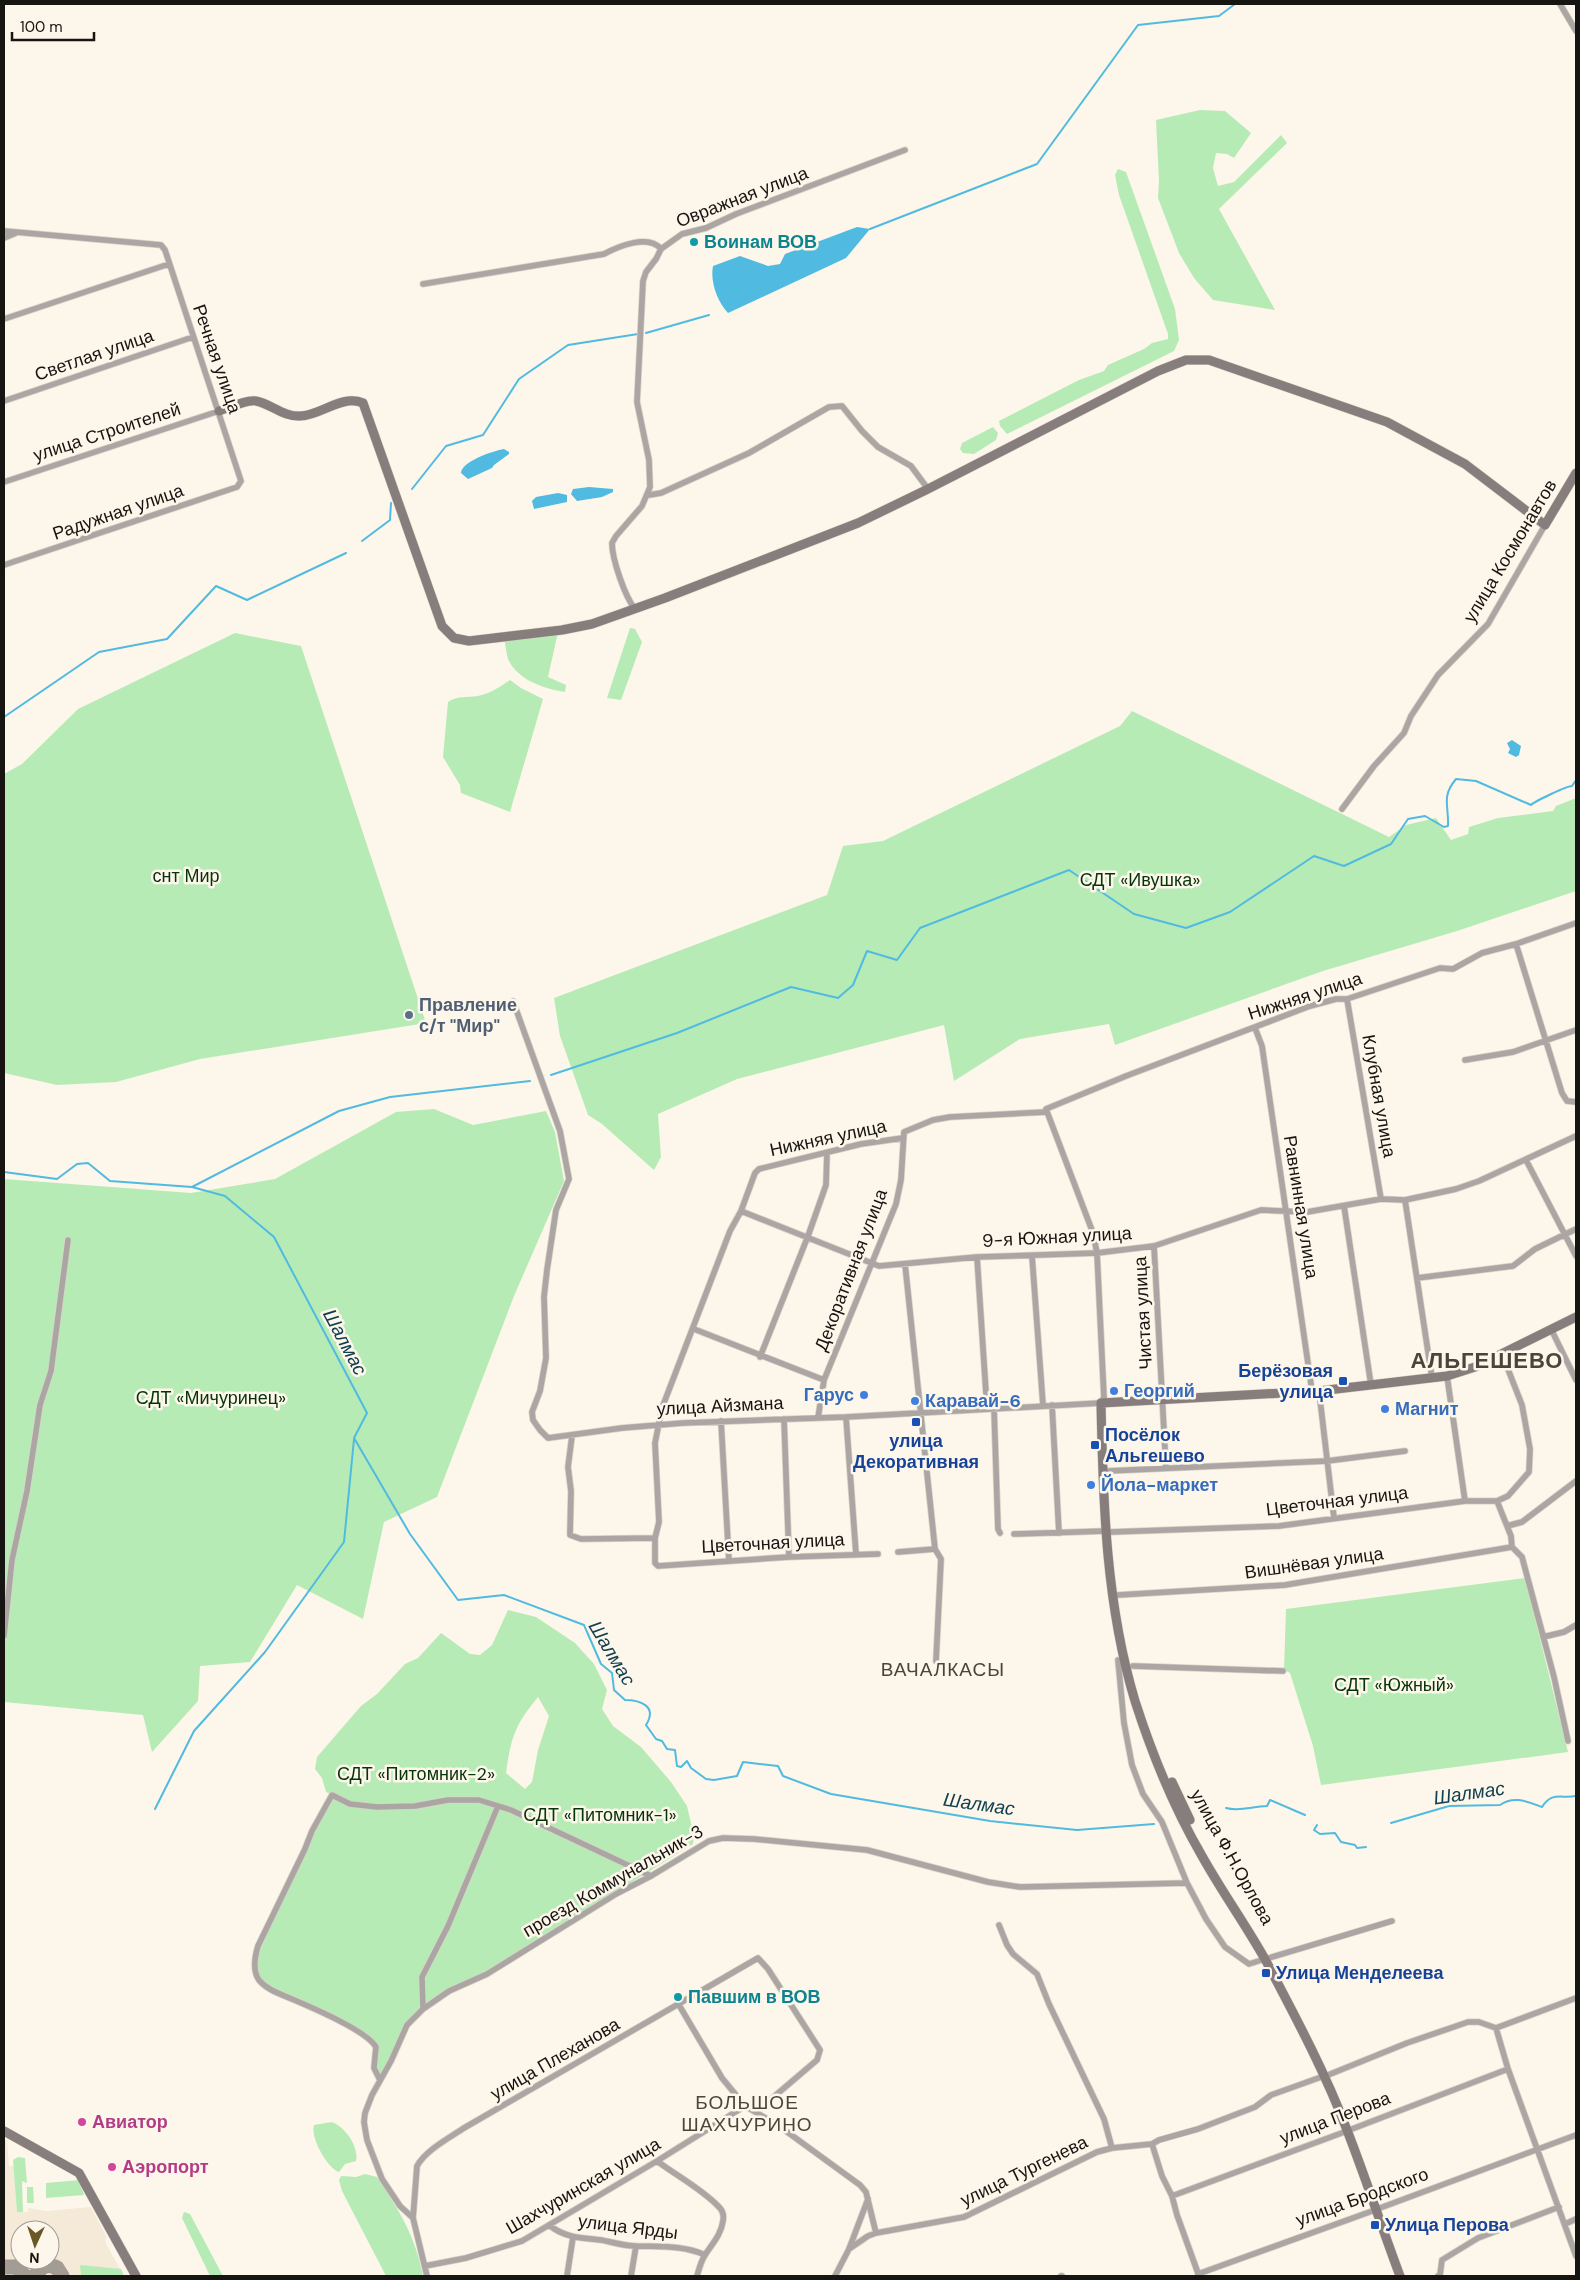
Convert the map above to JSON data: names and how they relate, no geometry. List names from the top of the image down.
{
  "streets": {
    "street": [
      "Овражная улица",
      "Светлая улица",
      "Речная улица",
      "улица Строителей",
      "Радужная улица",
      "улица Космонавтов",
      "Нижняя улица",
      "Клубная улица",
      "Равнинная улица",
      "9-я Южная улица",
      "Декоративная улица",
      "Чистая улица",
      "улица Айзмана",
      "Цветочная улица",
      "Вишнёвая улица",
      "улица Ф.Н.Орлова",
      "проезд Коммунальник-3",
      "улица Плеханова",
      "улица Перова",
      "улица Тургенева",
      "Шахчуринская улица",
      "улица Бродского",
      "улица Ярды"
    ]
  },
  "crossings": [
    ["Светлая улица", "Речная улица"],
    ["Речная улица", "улица Строителей"],
    ["Речная улица", "Радужная улица"],
    ["Нижняя улица", "Клубная улица"],
    ["Нижняя улица", "Равнинная улица"],
    ["Нижняя улица", "9-я Южная улица"],
    ["Нижняя улица", "Декоративная улица"],
    ["Клубная улица", "9-я Южная улица"],
    ["Равнинная улица", "9-я Южная улица"],
    ["Равнинная улица", "улица Айзмана"],
    ["Равнинная улица", "Цветочная улица"],
    ["9-я Южная улица", "Декоративная улица"],
    ["9-я Южная улица", "Чистая улица"],
    ["Декоративная улица", "улица Айзмана"],
    ["Чистая улица", "улица Айзмана"],
    ["улица Айзмана", "улица Ф.Н.Орлова"],
    ["Цветочная улица", "улица Ф.Н.Орлова"],
    ["Вишнёвая улица", "улица Ф.Н.Орлова"],
    ["улица Ф.Н.Орлова", "улица Перова"],
    ["улица Ф.Н.Орлова", "улица Тургенева"],
    ["улица Ф.Н.Орлова", "улица Бродского"],
    ["проезд Коммунальник-3", "улица Плеханова"],
    ["проезд Коммунальник-3", "Шахчуринская улица"],
    ["Шахчуринская улица", "улица Ярды"]
  ],
  "districts": ["АЛЬГЕШЕВО", "ВАЧАЛКАСЫ", "БОЛЬШОЕ ШАХЧУРИНО"],
  "water": ["Шалмас"],
  "parks": [
    "снт Мир",
    "СДТ «Ивушка»",
    "СДТ «Мичуринец»",
    "СДТ «Южный»",
    "СДТ «Питомник-2»",
    "СДТ «Питомник-1»"
  ],
  "places": {
    "other": [
      "Воинам ВОВ",
      "Правление с/т \"Мир\"",
      "Георгий",
      "Гарус",
      "Каравай-6",
      "Магнит",
      "Йола-маркет",
      "Павшим в ВОВ",
      "Авиатор",
      "Аэропорт"
    ],
    "transit": [
      "Берёзовая улица",
      "улица Декоративная",
      "Посёлок Альгешево",
      "Улица Менделеева",
      "Улица Перова"
    ]
  },
  "scale_bar": "100 m",
  "north": "bottom"
}
